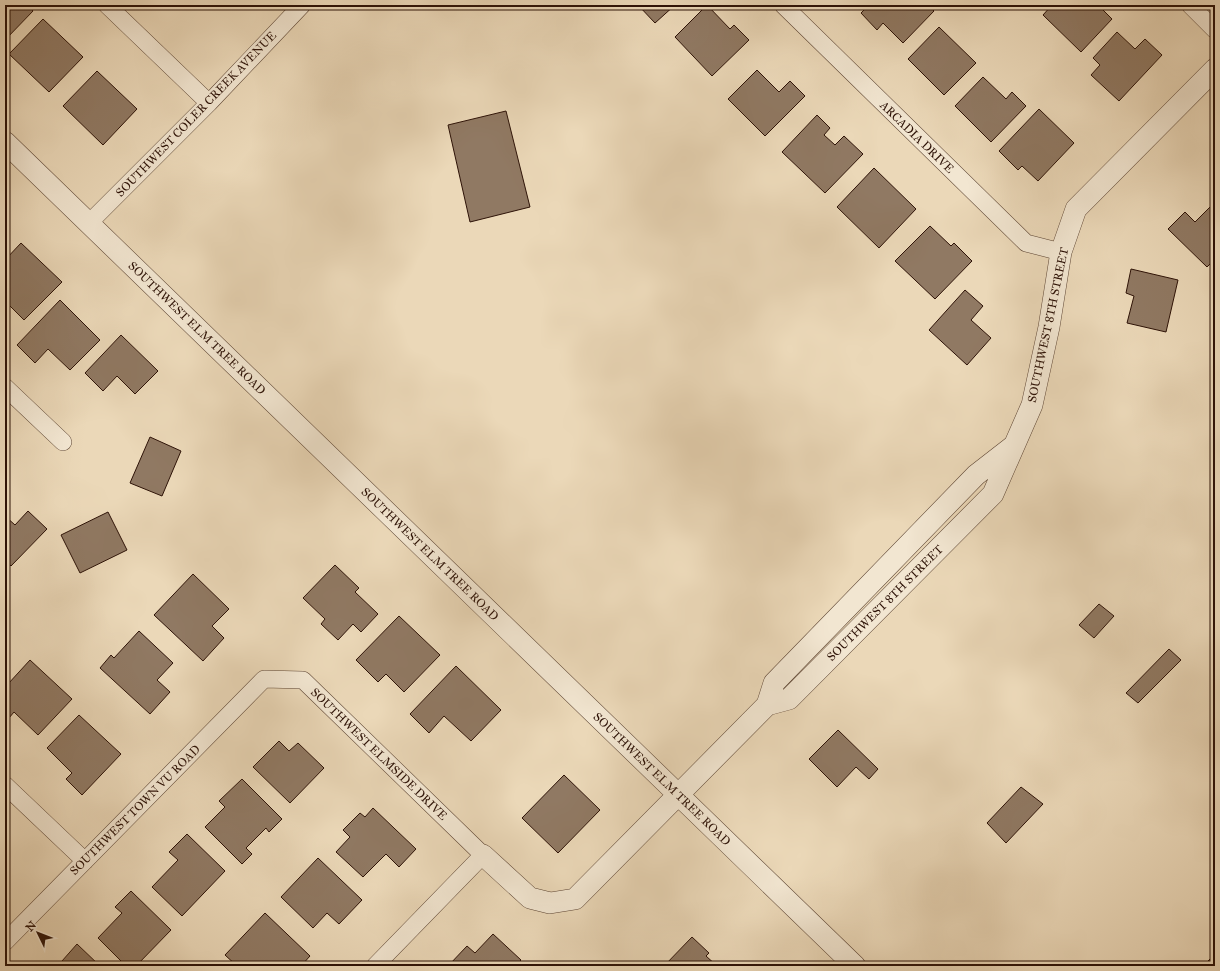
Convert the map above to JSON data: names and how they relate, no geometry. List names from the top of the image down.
{
  "streets": {
    "street": [
      "SOUTHWEST COLER CREEK AVENUE",
      "ARCADIA DRIVE",
      "SOUTHWEST 8TH STREET",
      "SOUTHWEST ELM TREE ROAD",
      "SOUTHWEST ELMSIDE DRIVE",
      "SOUTHWEST TOWN VU ROAD"
    ]
  },
  "crossings": [
    ["SOUTHWEST COLER CREEK AVENUE", "SOUTHWEST ELM TREE ROAD"],
    ["ARCADIA DRIVE", "SOUTHWEST 8TH STREET"],
    ["SOUTHWEST 8TH STREET", "SOUTHWEST ELM TREE ROAD"],
    ["SOUTHWEST 8TH STREET", "SOUTHWEST ELMSIDE DRIVE"],
    ["SOUTHWEST ELMSIDE DRIVE", "SOUTHWEST TOWN VU ROAD"]
  ],
  "north": "top left"
}
